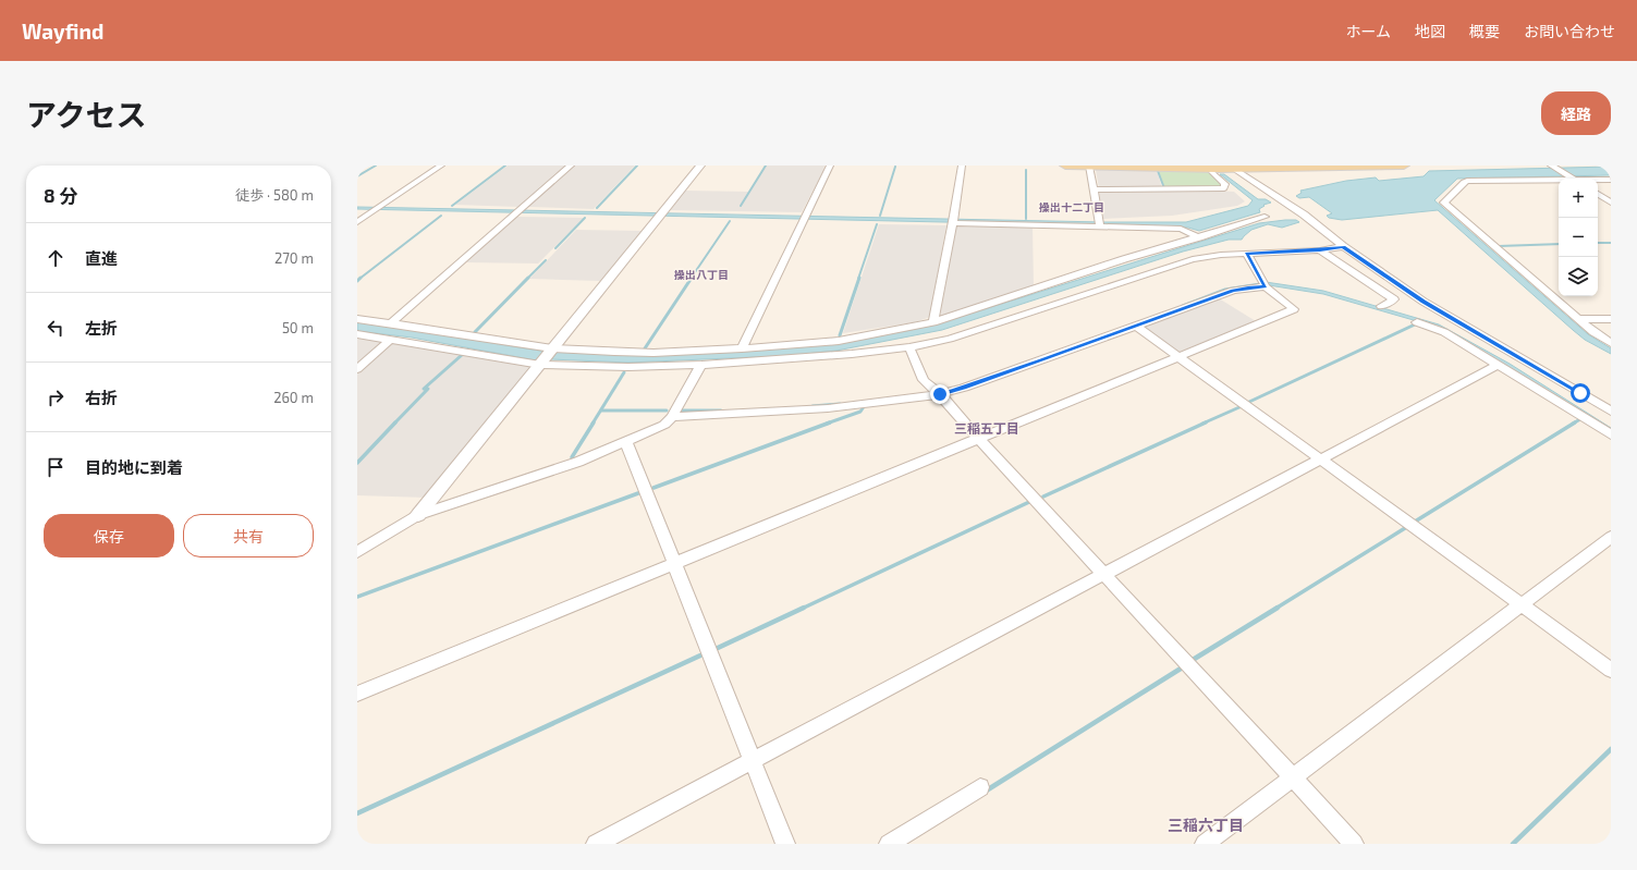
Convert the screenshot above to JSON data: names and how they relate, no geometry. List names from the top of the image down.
{
  "districts": [
    "操出十二丁目",
    "操出八丁目",
    "三稲五丁目",
    "三稲六丁目"
  ],
  "page": {
    "header": "Wayfind",
    "nav": [
      "ホーム",
      "地図",
      "概要",
      "お問い合わせ"
    ],
    "title": "アクセス",
    "buttons": [
      "経路",
      ["保存", "共有"]
    ],
    "heading": ["8 分", "徒歩 · 580 m"],
    "map_buttons": ["+", "−"],
    "list": [
      ["直進", "270 m"],
      ["左折", "50 m"],
      ["右折", "260 m"],
      "目的地に到着"
    ]
  }
}
